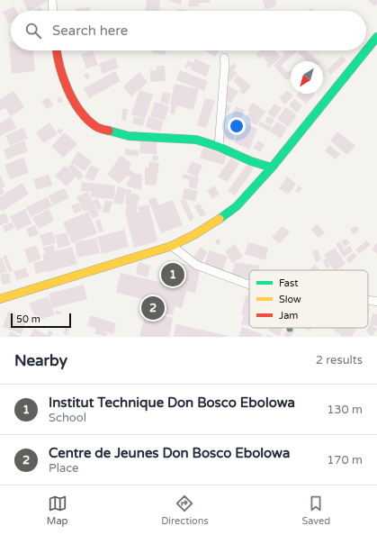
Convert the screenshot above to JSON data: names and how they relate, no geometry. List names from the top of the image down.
{
  "legend": ["Fast", "Slow", "Jam"],
  "scale_bar": "50 m",
  "north": "bottom left",
  "page": {
    "search": "Search here",
    "pins": ["1", "2"],
    "scale": "50 m",
    "heading": ["Nearby", "2 results"],
    "list": [
      {
        "mark": "1",
        "name": "Institut Technique Don Bosco Ebolowa",
        "note": "School",
        "value": "130 m"
      },
      {
        "mark": "2",
        "name": "Centre de Jeunes Don Bosco Ebolowa",
        "note": "Place",
        "value": "170 m"
      }
    ],
    "nav": ["Map", "Directions", "Saved"]
  }
}
